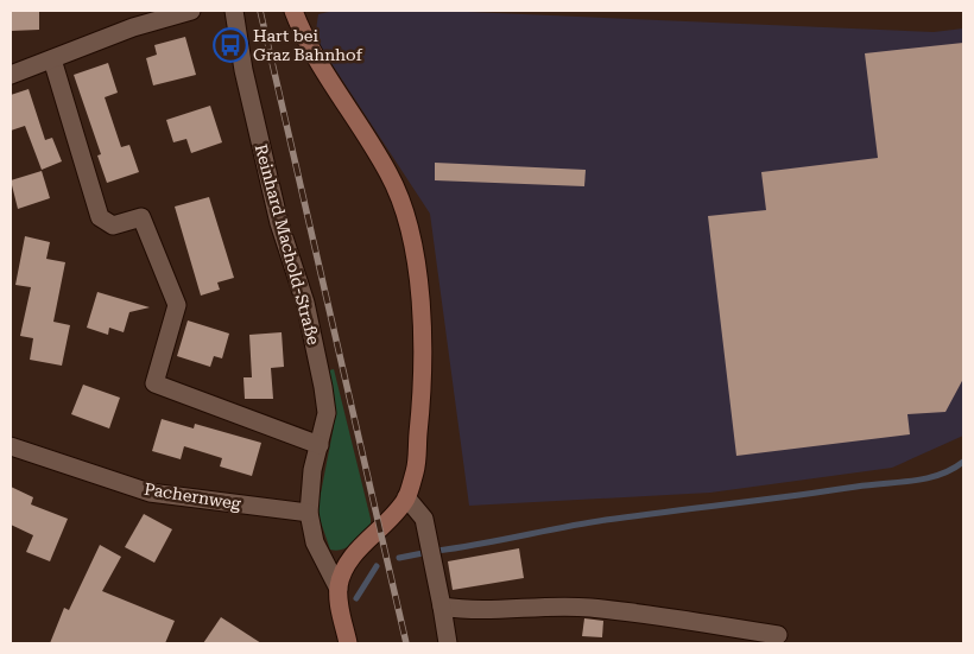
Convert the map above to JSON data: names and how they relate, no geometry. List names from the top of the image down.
{
  "streets": {
    "street": ["Reinhard Machold-Straße", "Pachernweg"]
  },
  "crossings": [
    ["Reinhard Machold-Straße", "Pachernweg"]
  ],
  "places": {
    "bus stop": ["Hart bei Graz Bahnhof"]
  }
}
